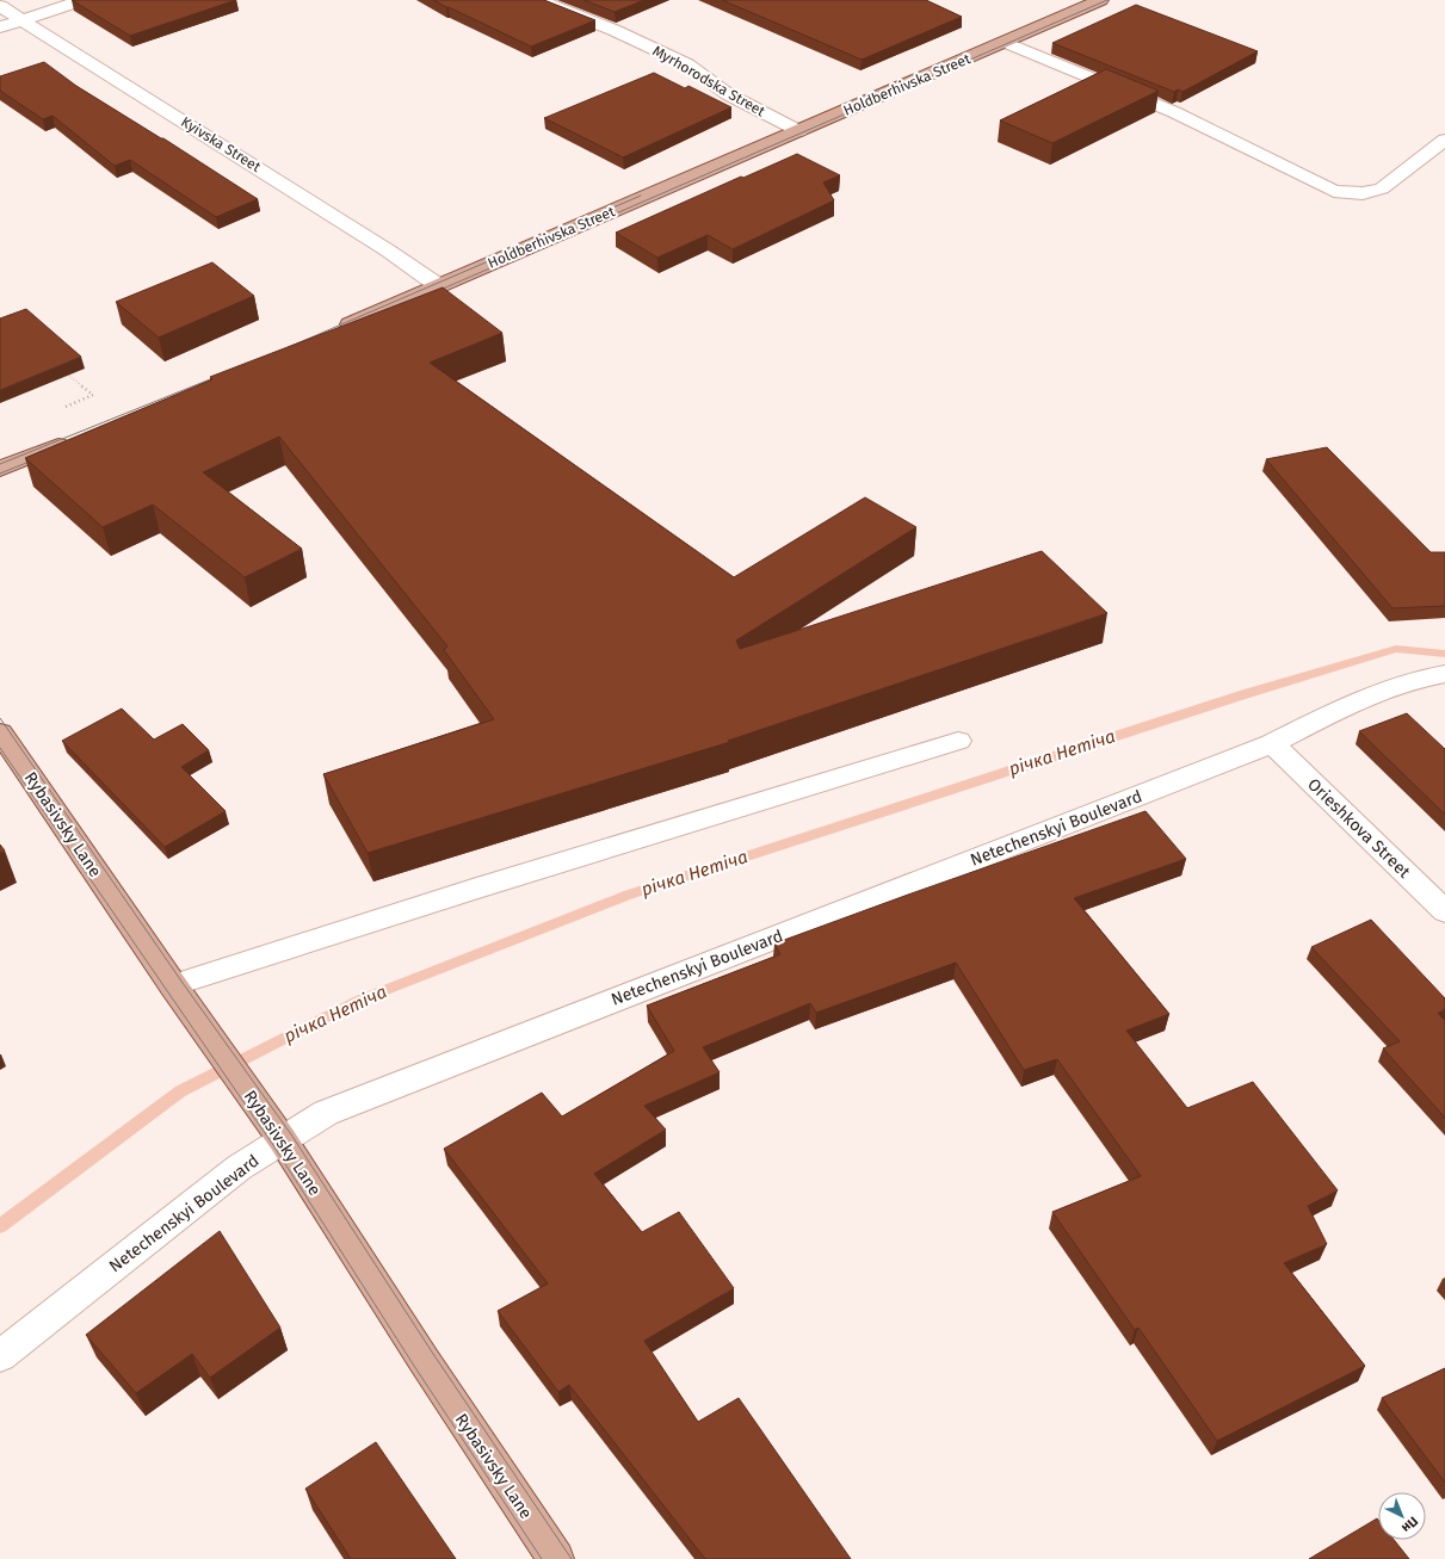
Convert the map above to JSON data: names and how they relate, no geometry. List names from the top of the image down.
{
  "streets": {
    "main road": ["Holdberhivska Street", "Rybasivsky Lane"],
    "street": [
      "Myrhorodska Street",
      "Kyivska Street",
      "Netechenskyi Boulevard",
      "Orieshkova Street"
    ]
  },
  "crossings": [
    ["Myrhorodska Street", "Holdberhivska Street"],
    ["Holdberhivska Street", "Kyivska Street"],
    ["Rybasivsky Lane", "Netechenskyi Boulevard"],
    ["Netechenskyi Boulevard", "Orieshkova Street"]
  ],
  "water": ["річка Нетіча"],
  "north": "bottom right"
}
